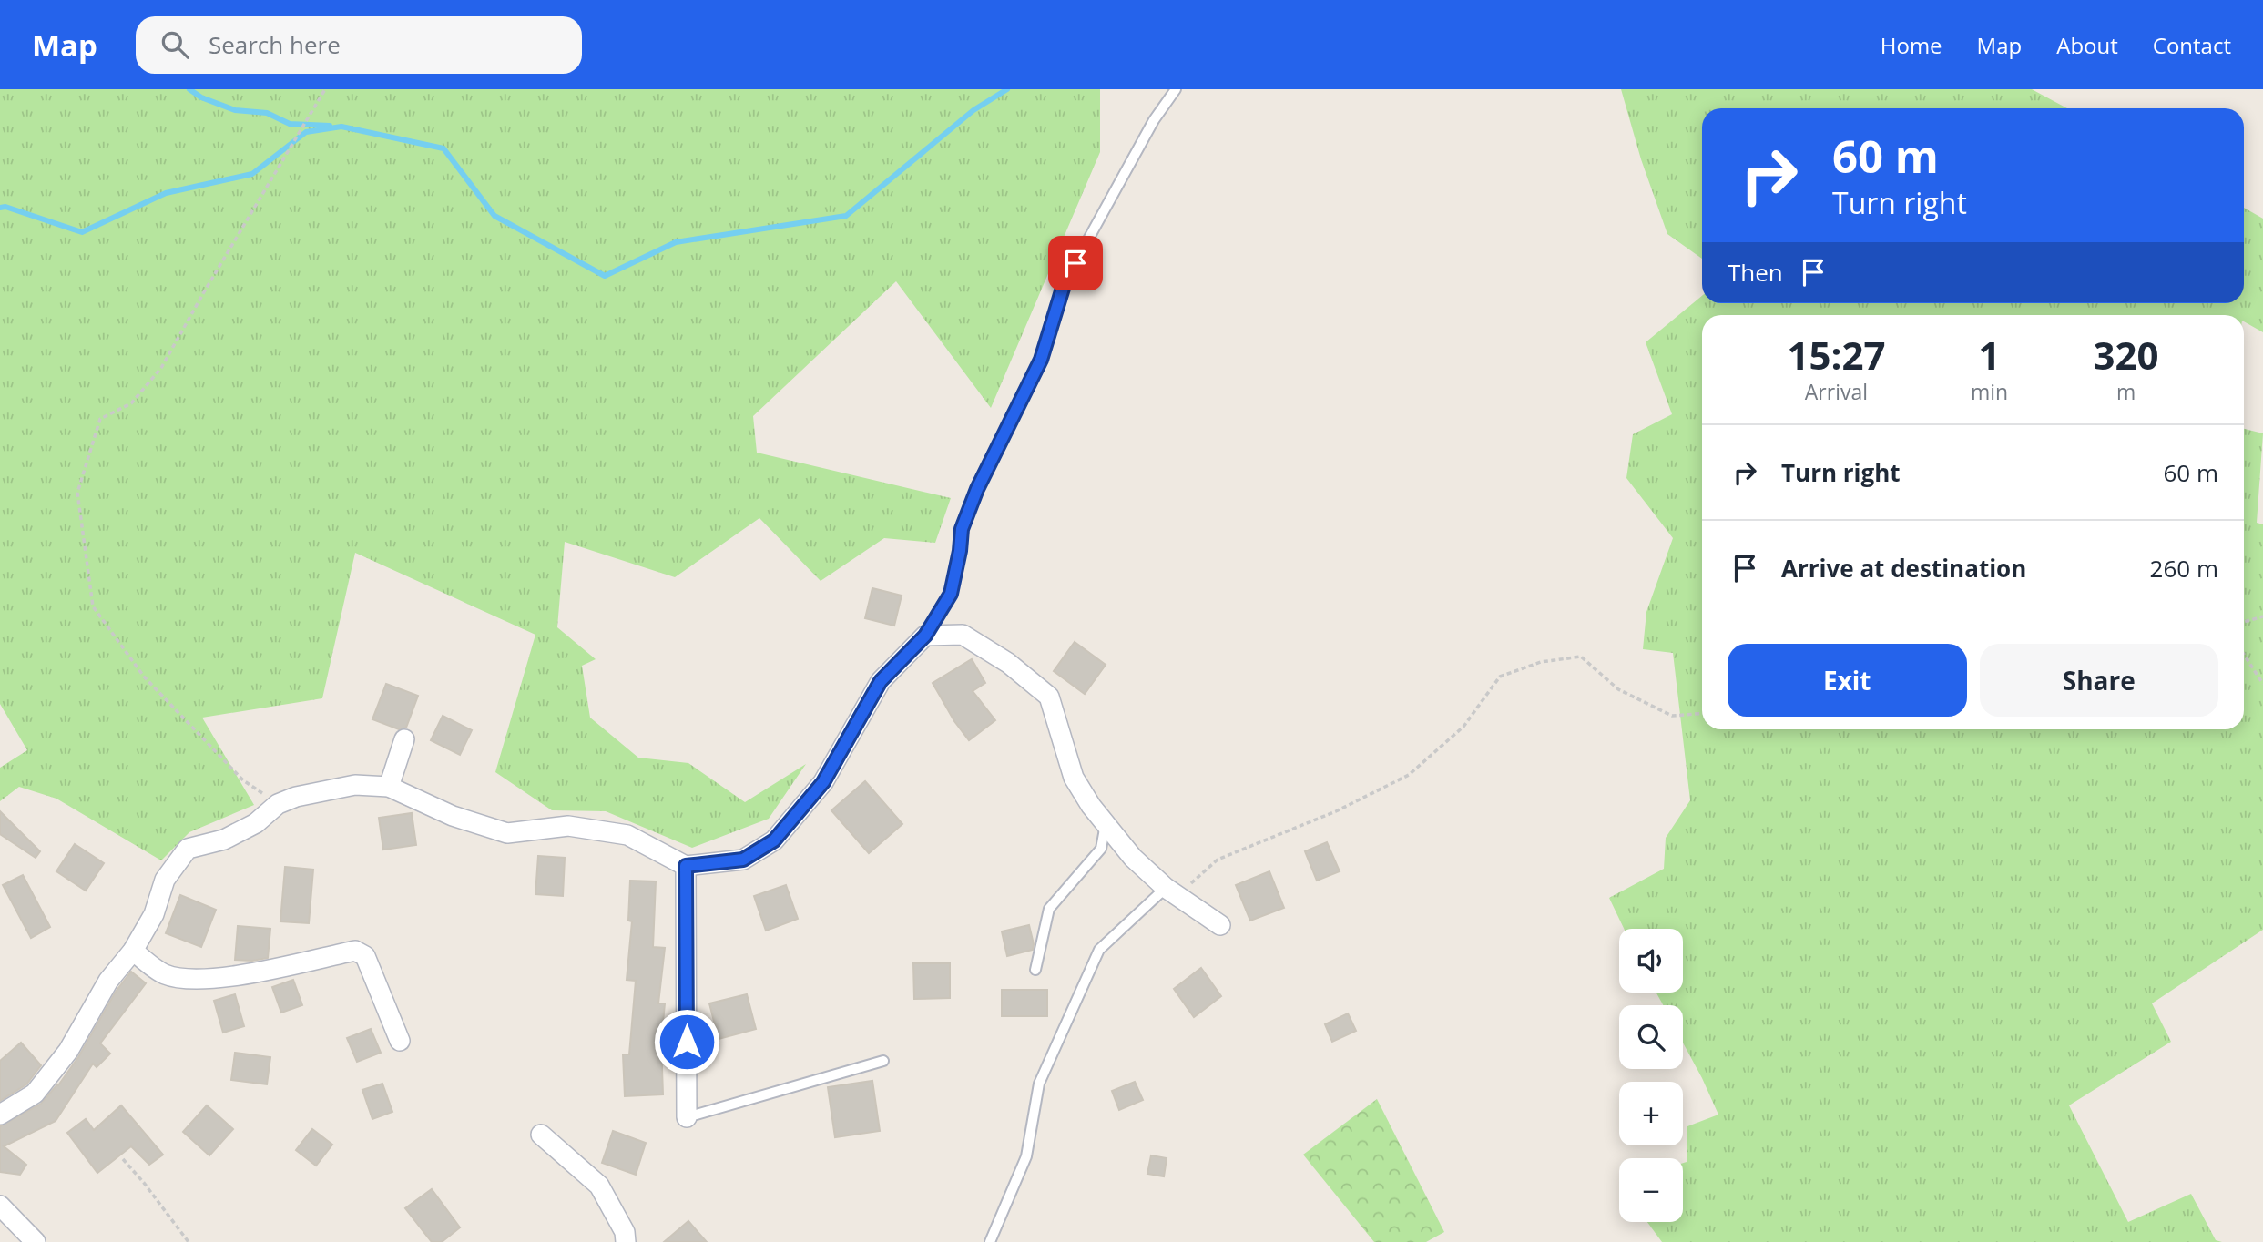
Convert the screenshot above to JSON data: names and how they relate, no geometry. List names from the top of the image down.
{
  "page": {
    "header": "Map",
    "search": "Search here",
    "nav": [
      "Home",
      "Map",
      "About",
      "Contact"
    ],
    "turn": ["60 m", "Turn right"],
    "then": "Then",
    "eta": [
      "15:27",
      "Arrival",
      "1",
      "min",
      "320",
      "m"
    ],
    "list": [
      {
        "name": "Turn right",
        "value": "60 m"
      },
      {
        "name": "Arrive at destination",
        "value": "260 m"
      }
    ],
    "buttons": ["Exit", "Share"],
    "map_buttons": ["+", "−"]
  }
}
